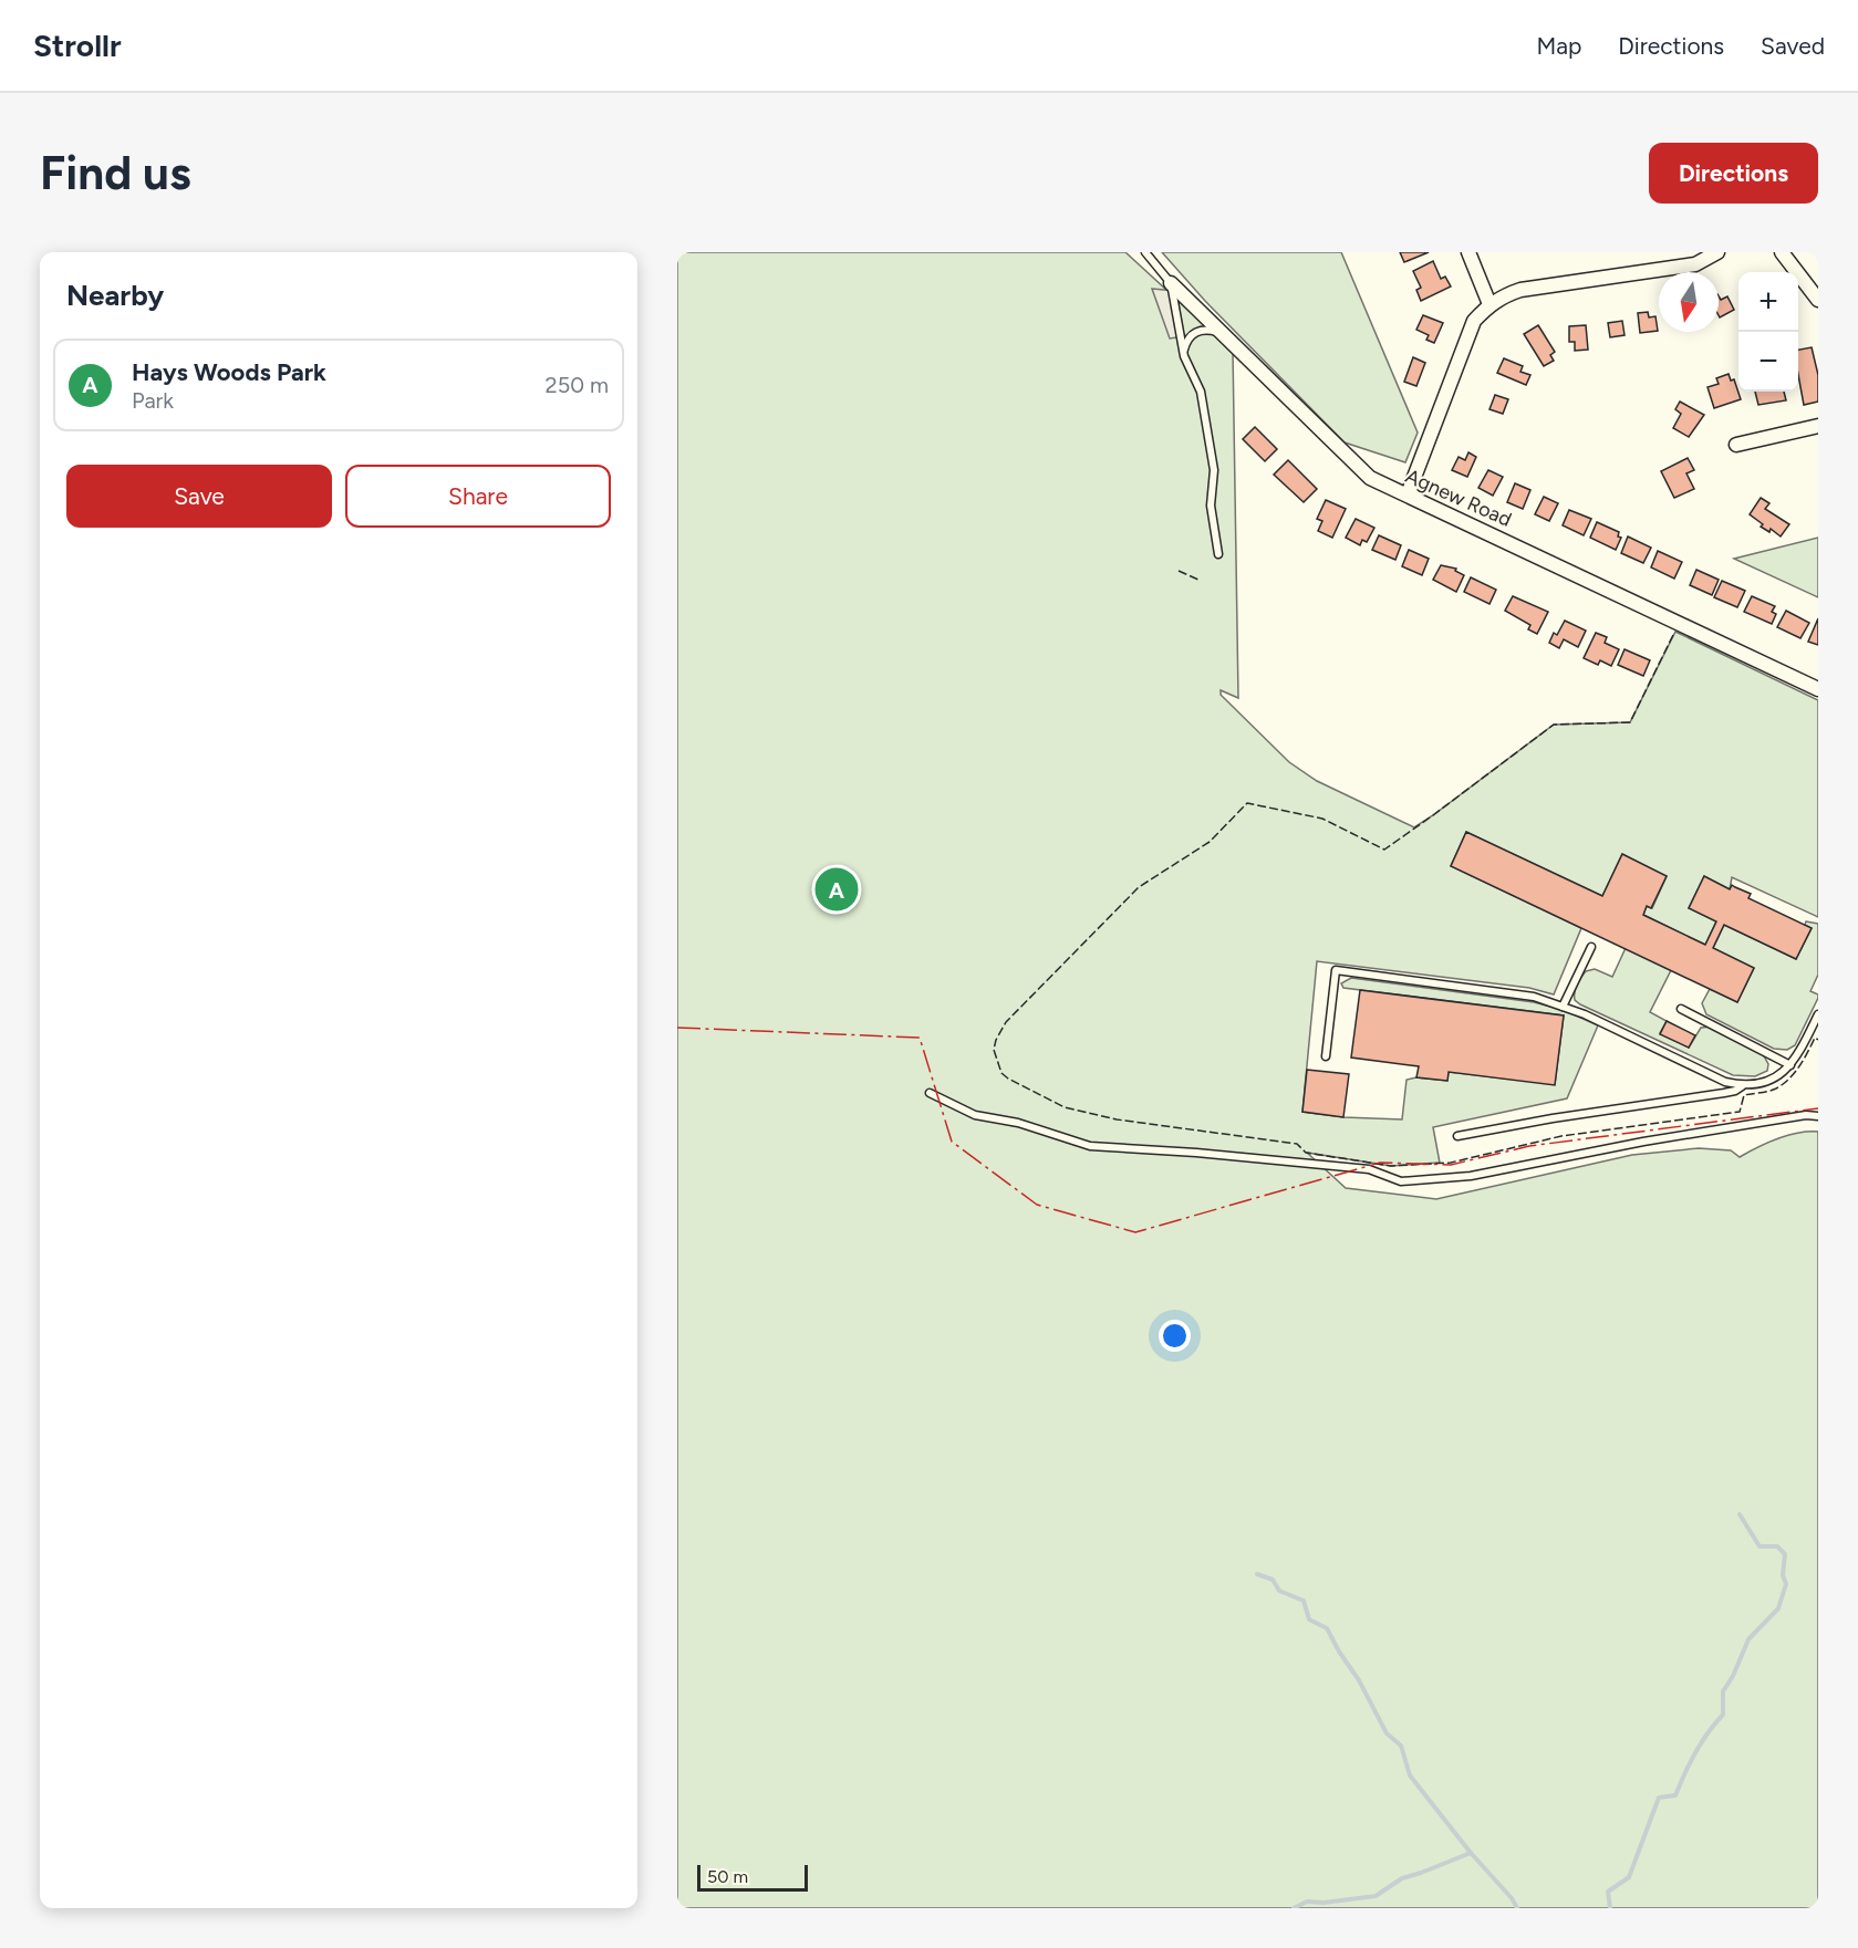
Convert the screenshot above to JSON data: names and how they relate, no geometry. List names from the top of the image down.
{
  "streets": {
    "street": ["Agnew Road"]
  },
  "scale_bar": "50 m",
  "north": "bottom",
  "page": {
    "header": "Strollr",
    "nav": ["Map", "Directions", "Saved"],
    "buttons": [
      "Directions",
      ["Save", "Share"]
    ],
    "title": "Find us",
    "heading": "Nearby",
    "map_buttons": ["+", "−"],
    "list": [
      {
        "mark": "A",
        "name": "Hays Woods Park",
        "note": "Park",
        "value": "250 m"
      }
    ],
    "pins": "A",
    "scale": "50 m"
  }
}
